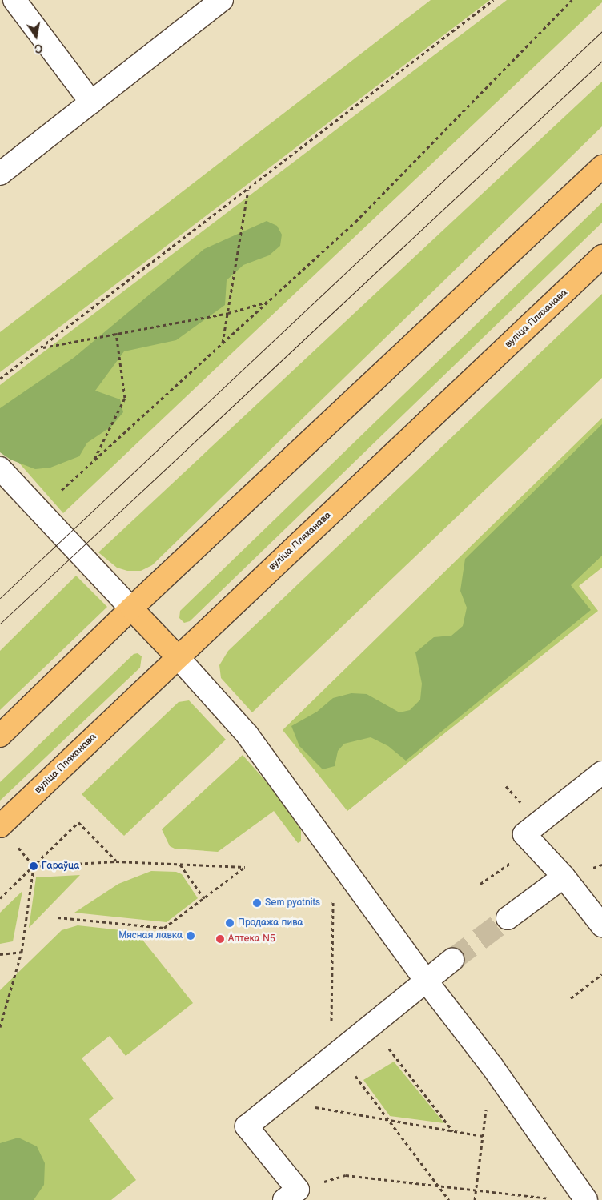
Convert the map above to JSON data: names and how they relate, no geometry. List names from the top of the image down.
{
  "streets": {
    "main road": ["вуліца Пляханава"]
  },
  "places": [
    "Гараўца",
    "Sem pyatnits",
    "Продажа пива",
    "Мясная лавка",
    "Аптека N5"
  ],
  "north": "bottom"
}
